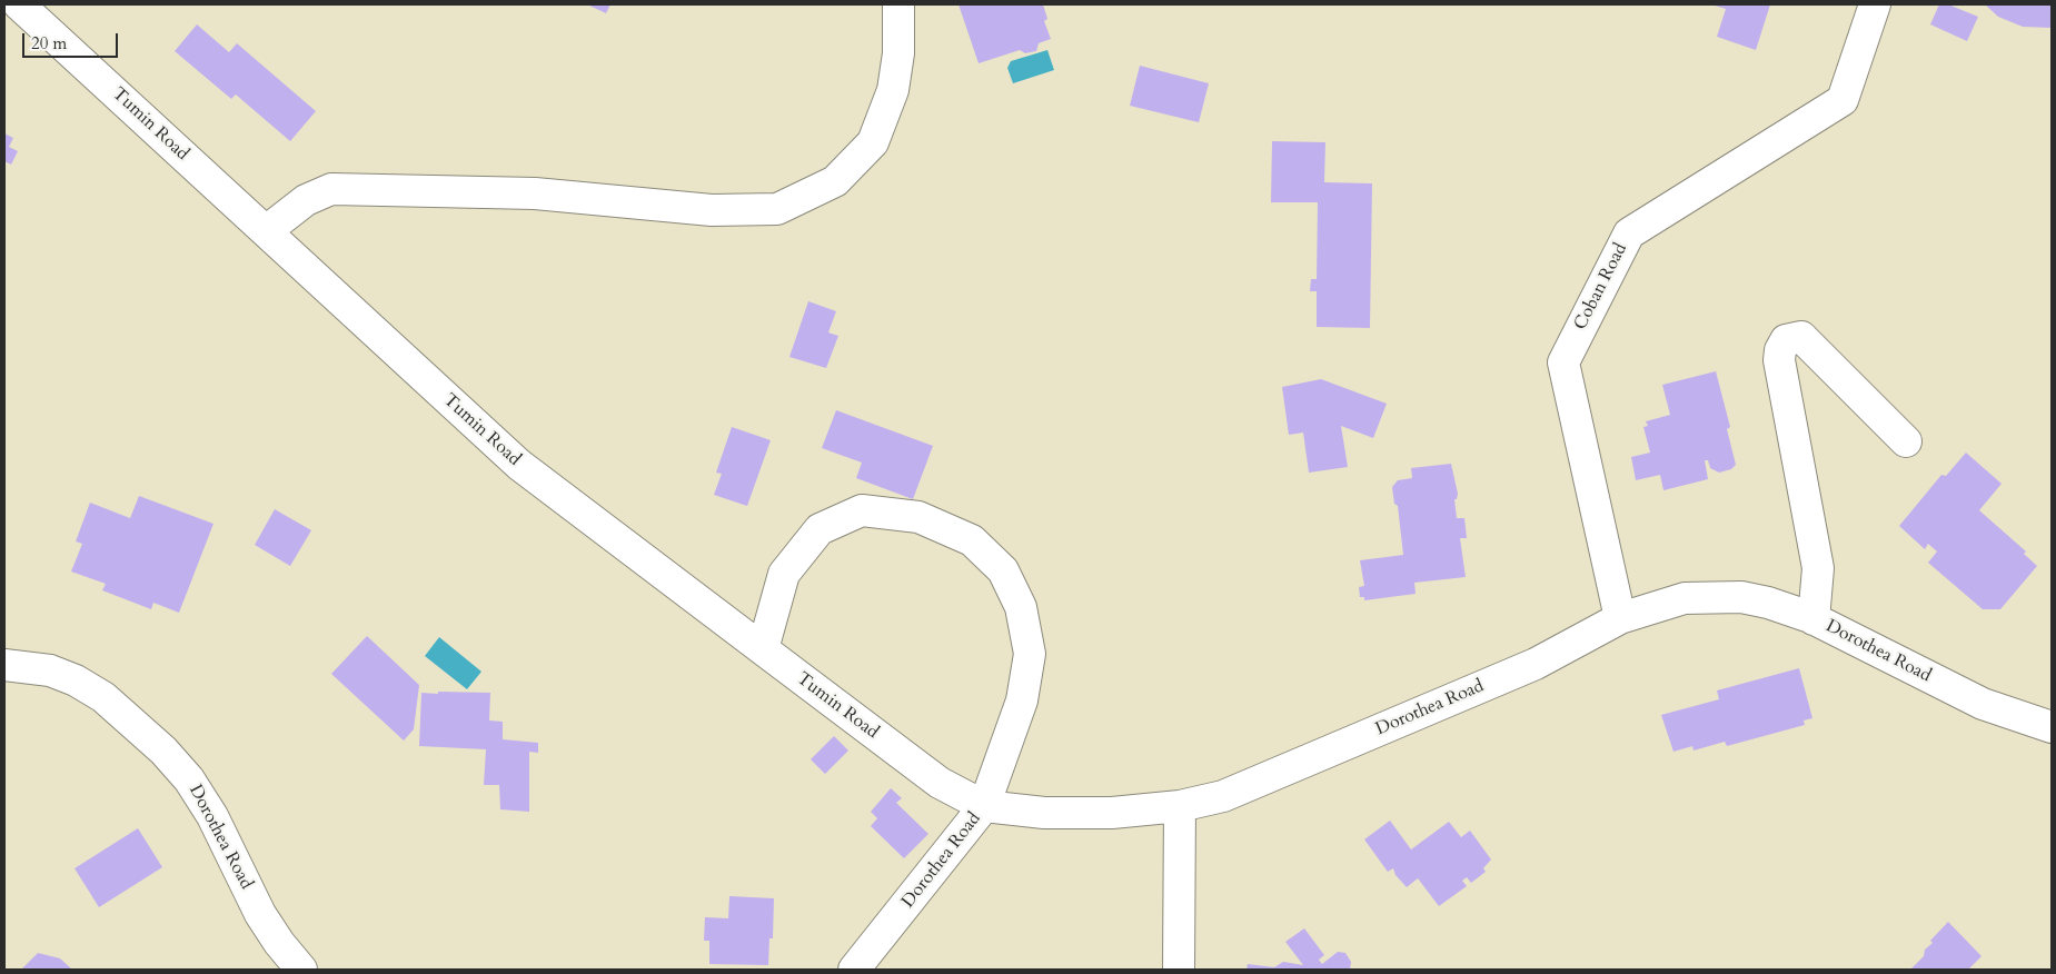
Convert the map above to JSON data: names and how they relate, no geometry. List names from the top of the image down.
{
  "streets": {
    "street": ["Tumin Road", "Coban Road", "Dorothea Road"]
  },
  "crossings": [
    ["Tumin Road", "Dorothea Road"],
    ["Coban Road", "Dorothea Road"]
  ],
  "scale_bar": "20 m"
}
